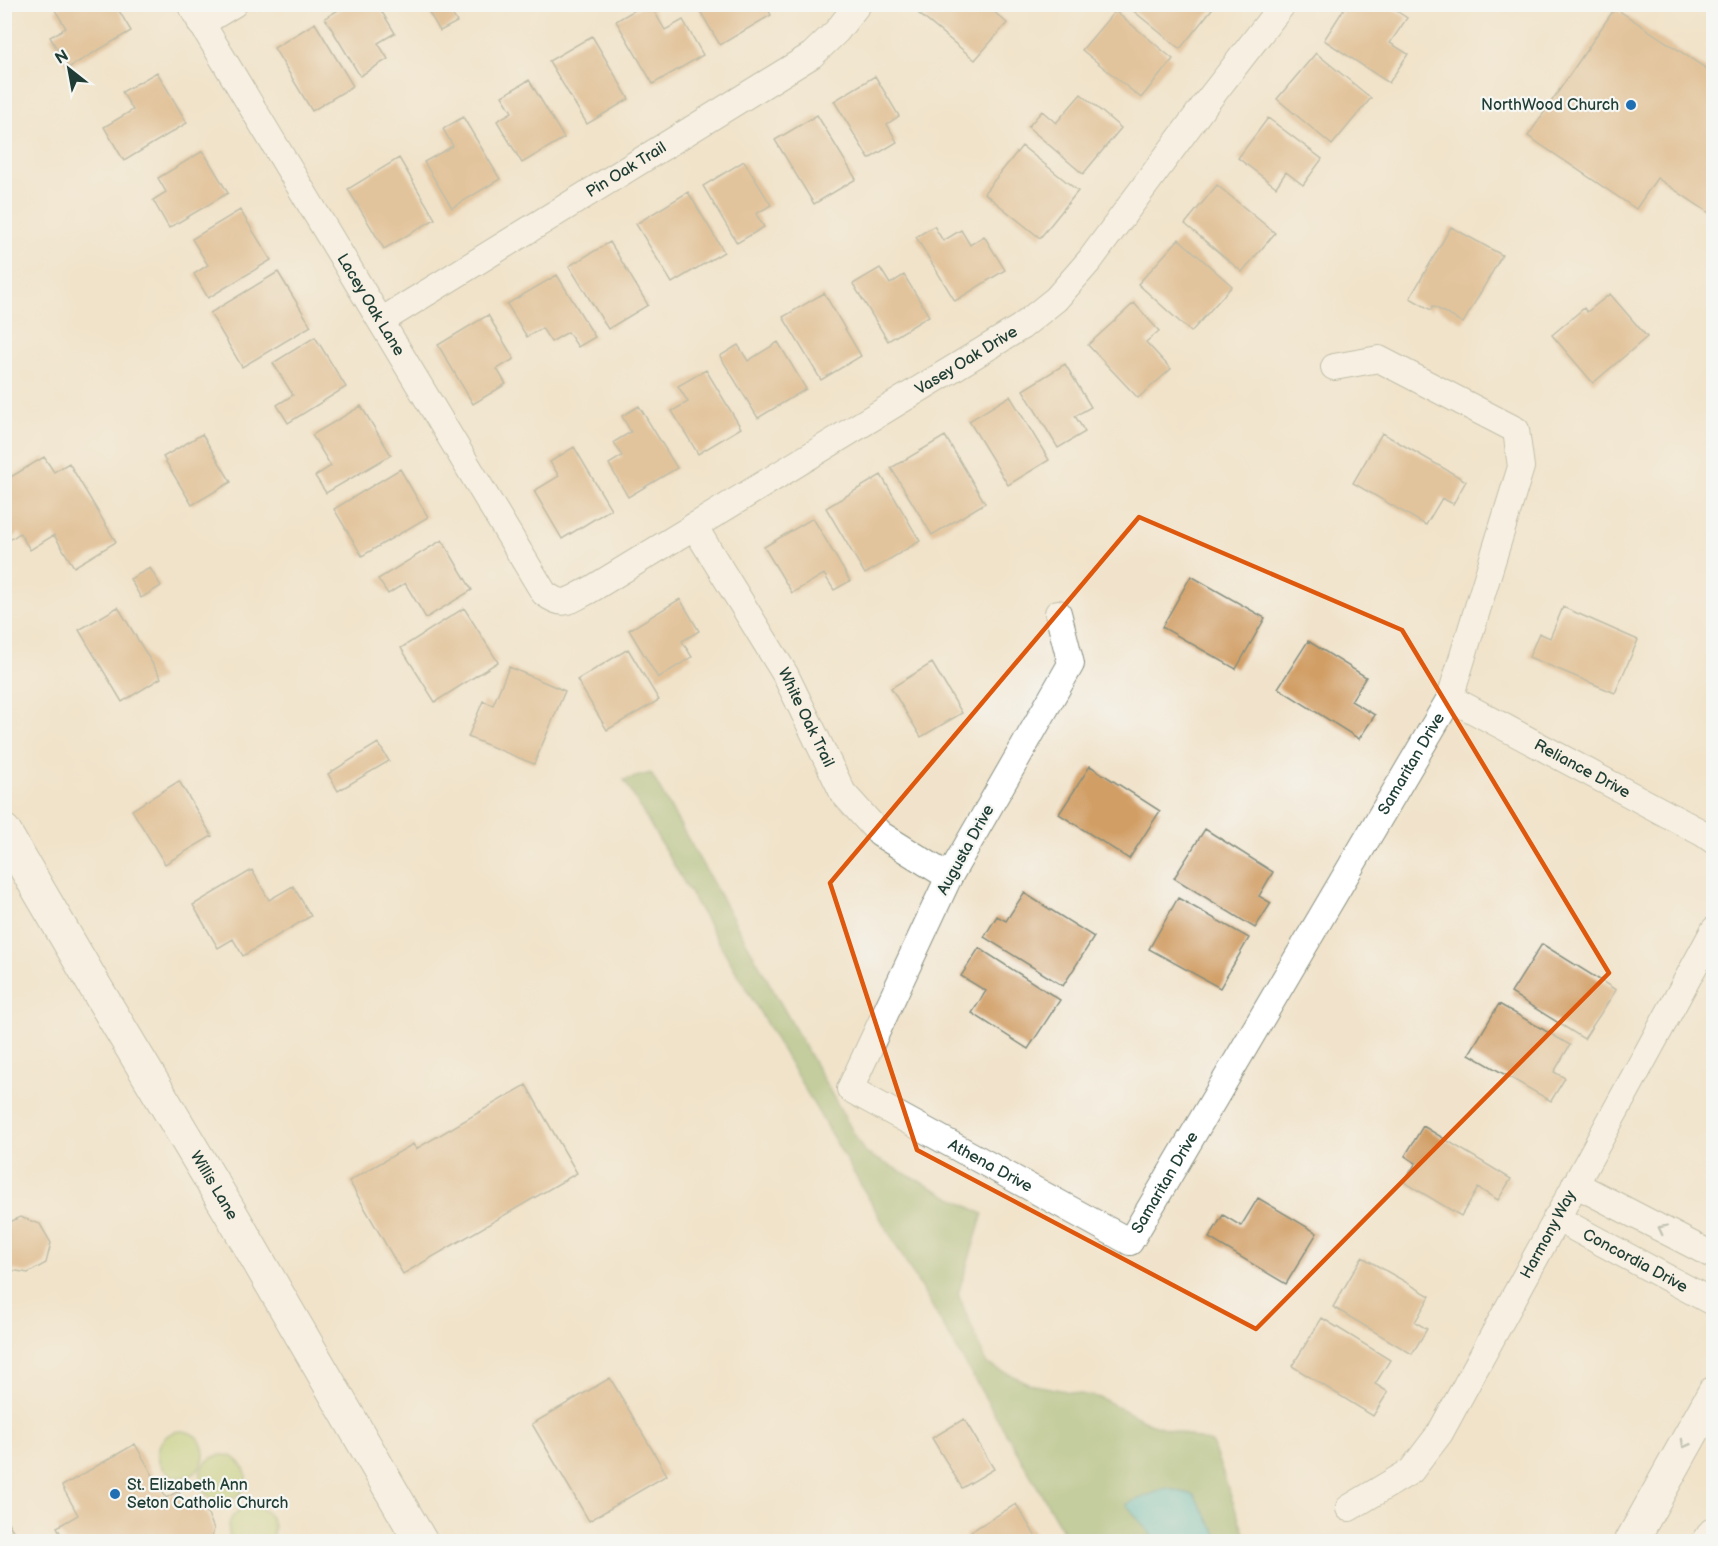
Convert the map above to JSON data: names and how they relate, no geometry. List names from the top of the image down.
{
  "streets": {
    "street": [
      "Pin Oak Trail",
      "Lacey Oak Lane",
      "Vasey Oak Drive",
      "White Oak Trail",
      "Samaritan Drive",
      "Reliance Drive",
      "Augusta Drive",
      "Athena Drive",
      "Willis Lane",
      "Harmony Way",
      "Concordia Drive"
    ]
  },
  "crossings": [
    ["Pin Oak Trail", "Lacey Oak Lane"],
    ["Lacey Oak Lane", "Vasey Oak Drive"],
    ["Vasey Oak Drive", "White Oak Trail"],
    ["White Oak Trail", "Augusta Drive"],
    ["Samaritan Drive", "Reliance Drive"],
    ["Samaritan Drive", "Athena Drive"],
    ["Augusta Drive", "Athena Drive"],
    ["Harmony Way", "Concordia Drive"]
  ],
  "places": ["NorthWood Church", "St. Elizabeth Ann Seton Catholic Church"],
  "north": "top left"
}
